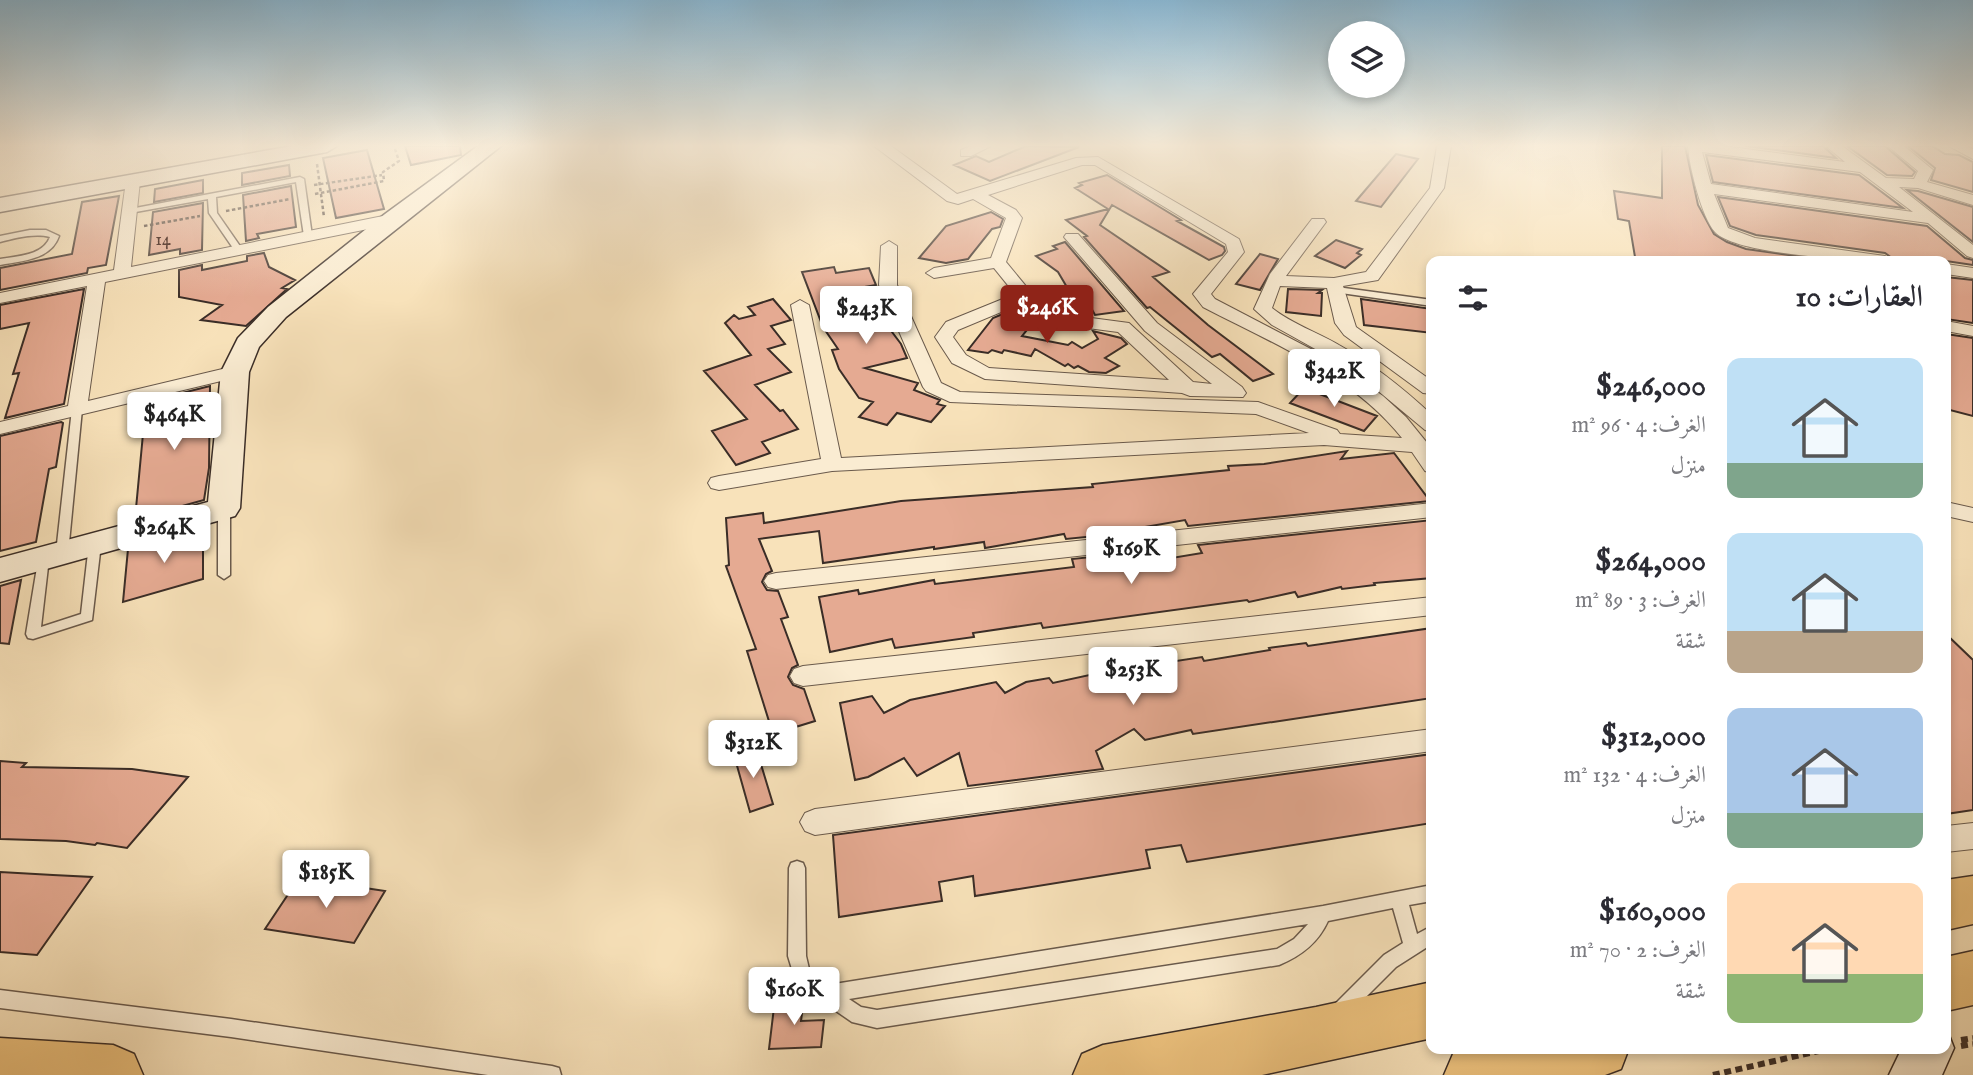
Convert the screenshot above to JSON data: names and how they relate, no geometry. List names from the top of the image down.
{
  "house_numbers": ["14"],
  "page": {
    "heading": "العقارات: 10",
    "price": [
      "$246K",
      "$243K",
      "$342K",
      "$464K",
      "$264K",
      "$169K",
      "$253K",
      "$312K",
      "$185K",
      "$160K"
    ],
    "list": [
      {
        "name": "$246,000",
        "note": "الغرف: 4 · 96 m² · منزل"
      },
      {
        "name": "$264,000",
        "note": "الغرف: 3 · 89 m² · شقة"
      },
      {
        "name": "$312,000",
        "note": "الغرف: 4 · 132 m² · منزل"
      },
      {
        "name": "$160,000",
        "note": "الغرف: 2 · 70 m² · شقة"
      }
    ]
  }
}
